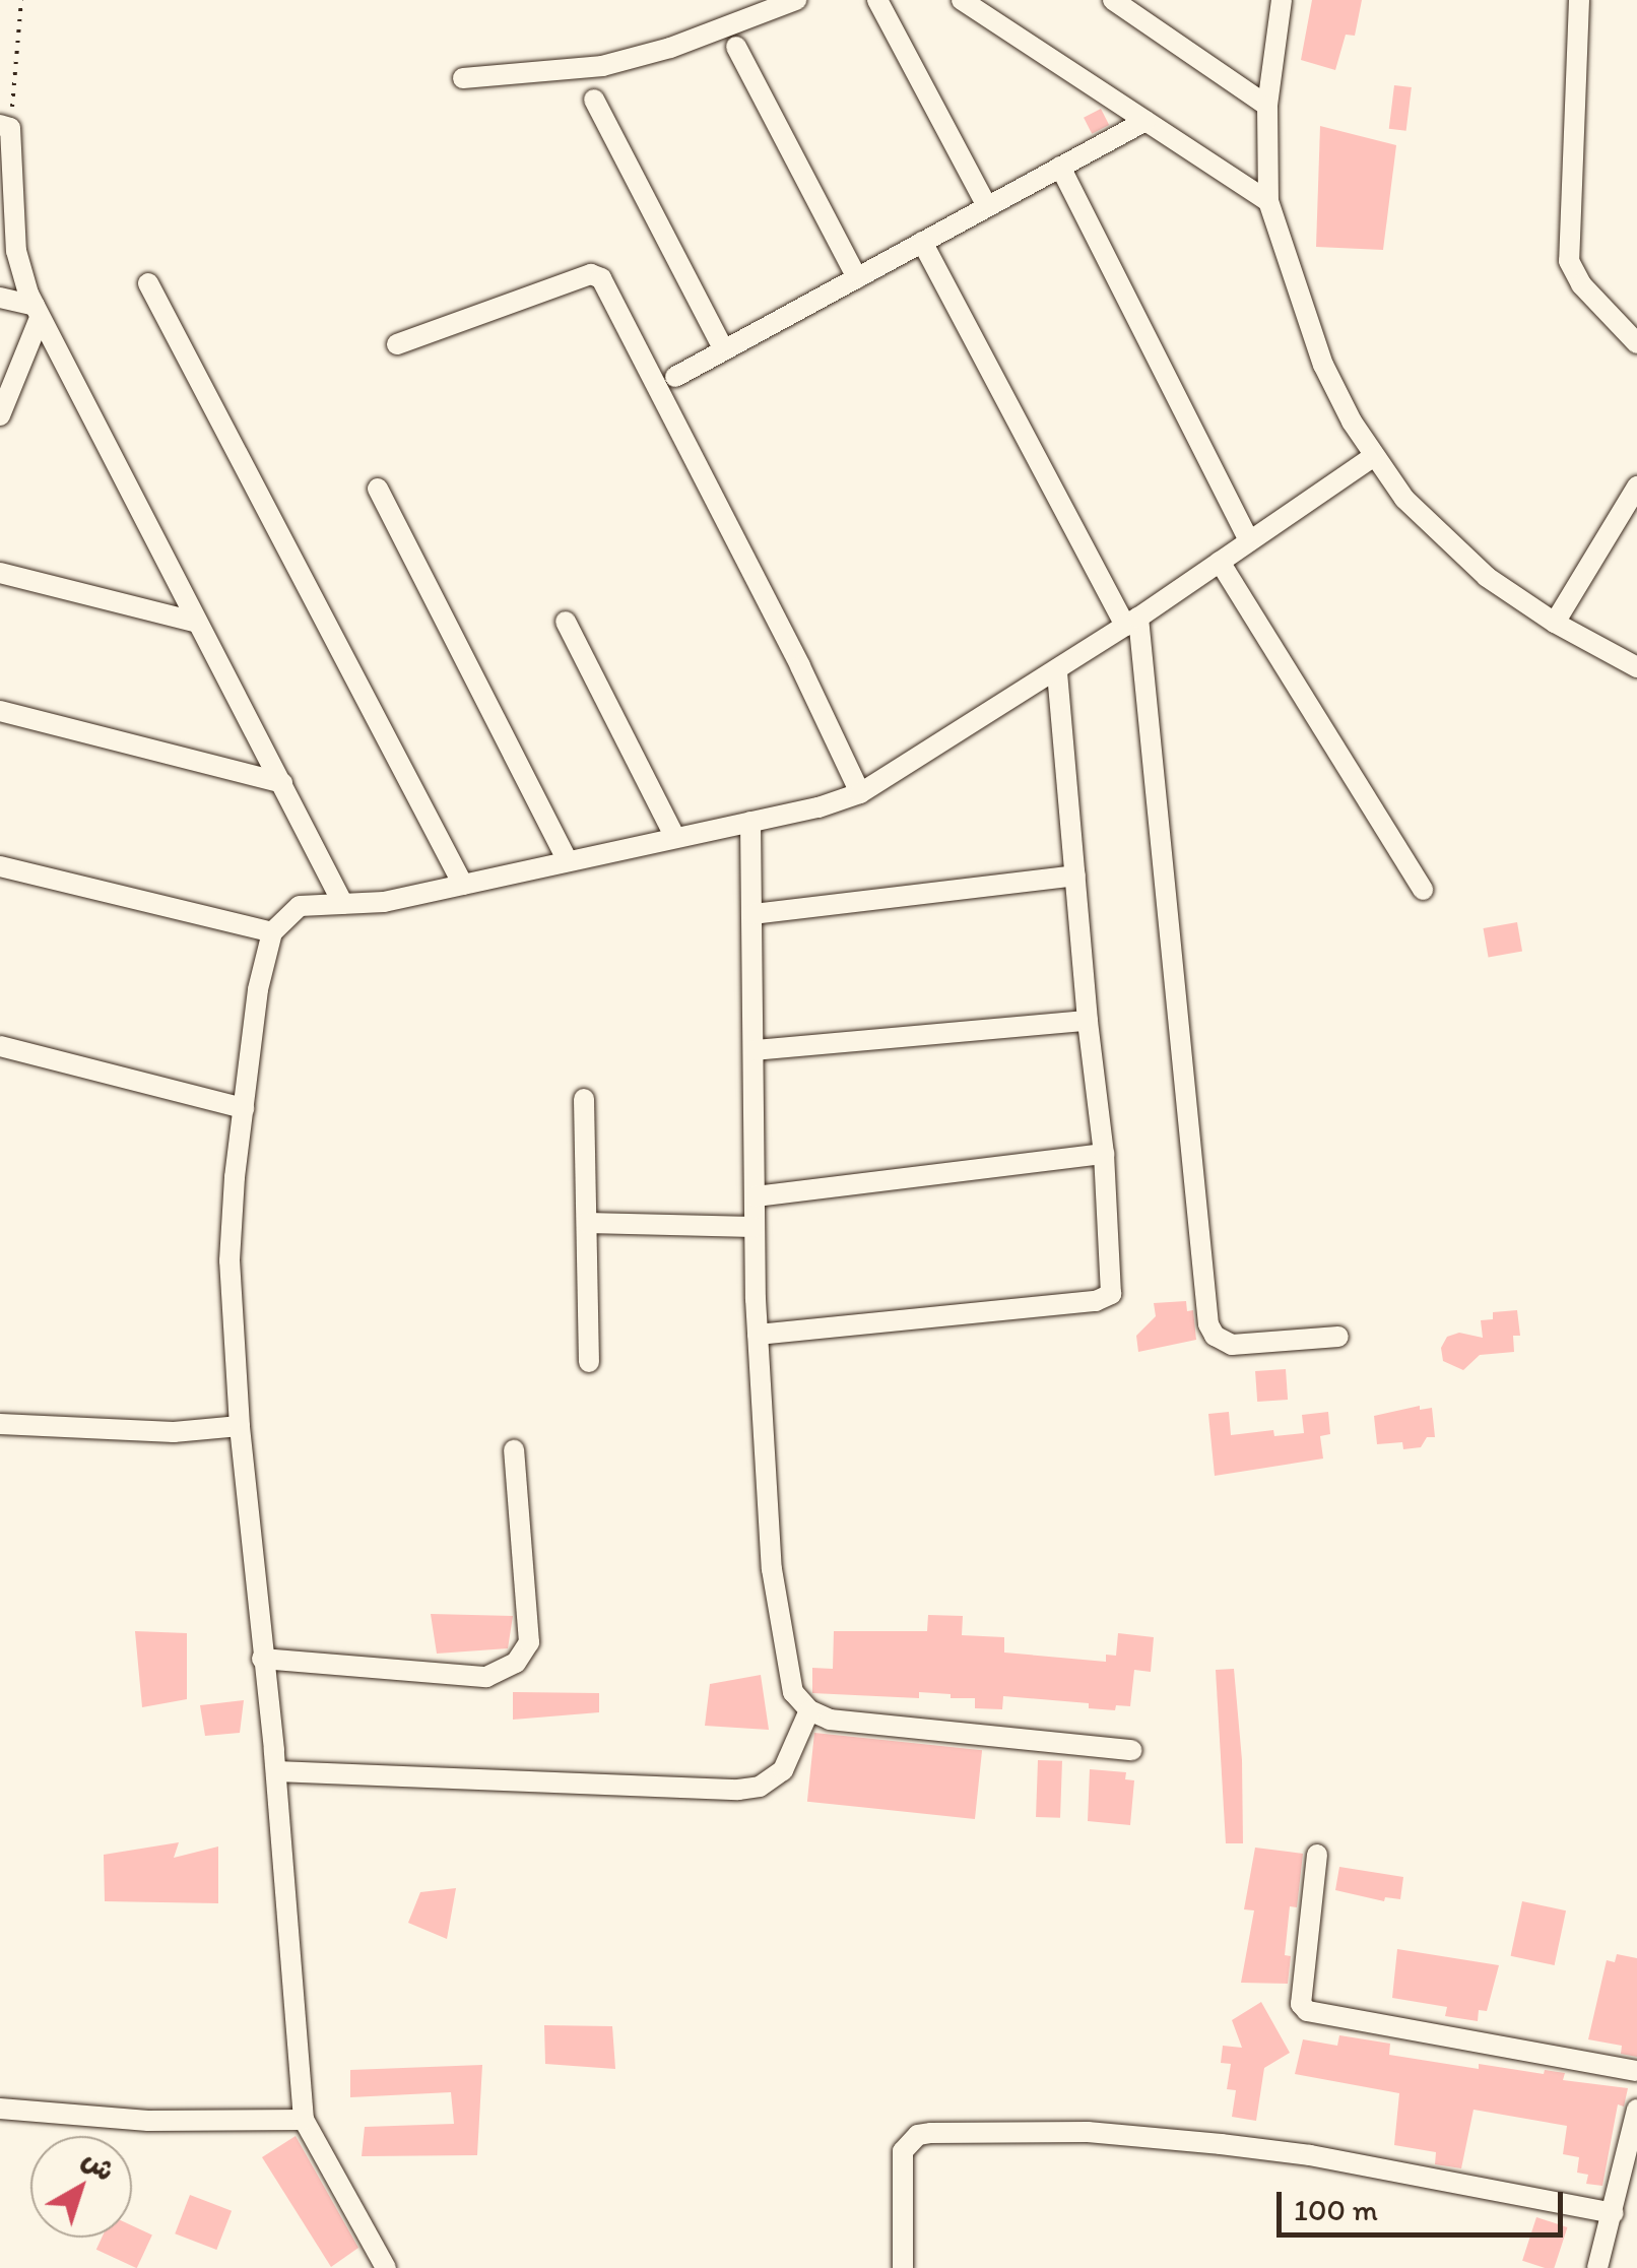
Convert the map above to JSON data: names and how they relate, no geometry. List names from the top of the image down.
{
  "scale_bar": "100 m",
  "north": "top right"
}
